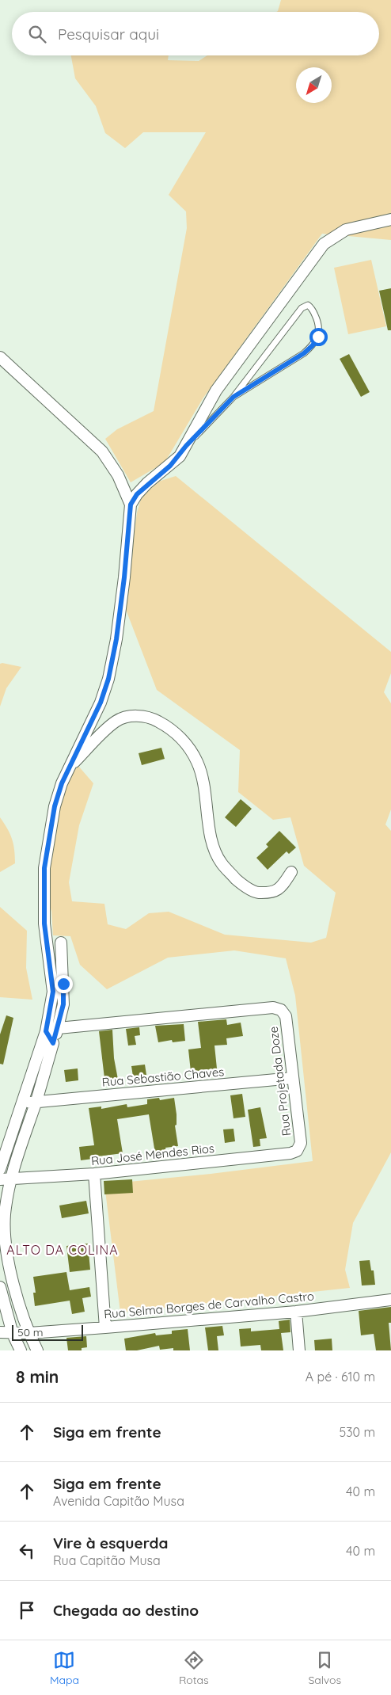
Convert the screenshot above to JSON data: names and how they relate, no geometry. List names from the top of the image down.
{
  "streets": {
    "street": [
      "Rua Sebastião Chaves",
      "Rua Projetada Doze",
      "Rua José Mendes Rios",
      "Rua Selma Borges de Carvalho Castro"
    ]
  },
  "crossings": [
    ["Rua Sebastião Chaves", "Rua Projetada Doze"],
    ["Rua Projetada Doze", "Rua José Mendes Rios"]
  ],
  "districts": ["ALTO DA COLINA"],
  "scale_bar": "50 m",
  "north": "bottom left",
  "page": {
    "search": "Pesquisar aqui",
    "scale": "50 m",
    "heading": ["8 min", "A pé · 610 m"],
    "list": [
      ["Siga em frente", "530 m"],
      ["Siga em frente", "Avenida Capitão Musa", "40 m"],
      ["Vire à esquerda", "Rua Capitão Musa", "40 m"],
      "Chegada ao destino"
    ],
    "nav": ["Mapa", "Rotas", "Salvos"]
  }
}
